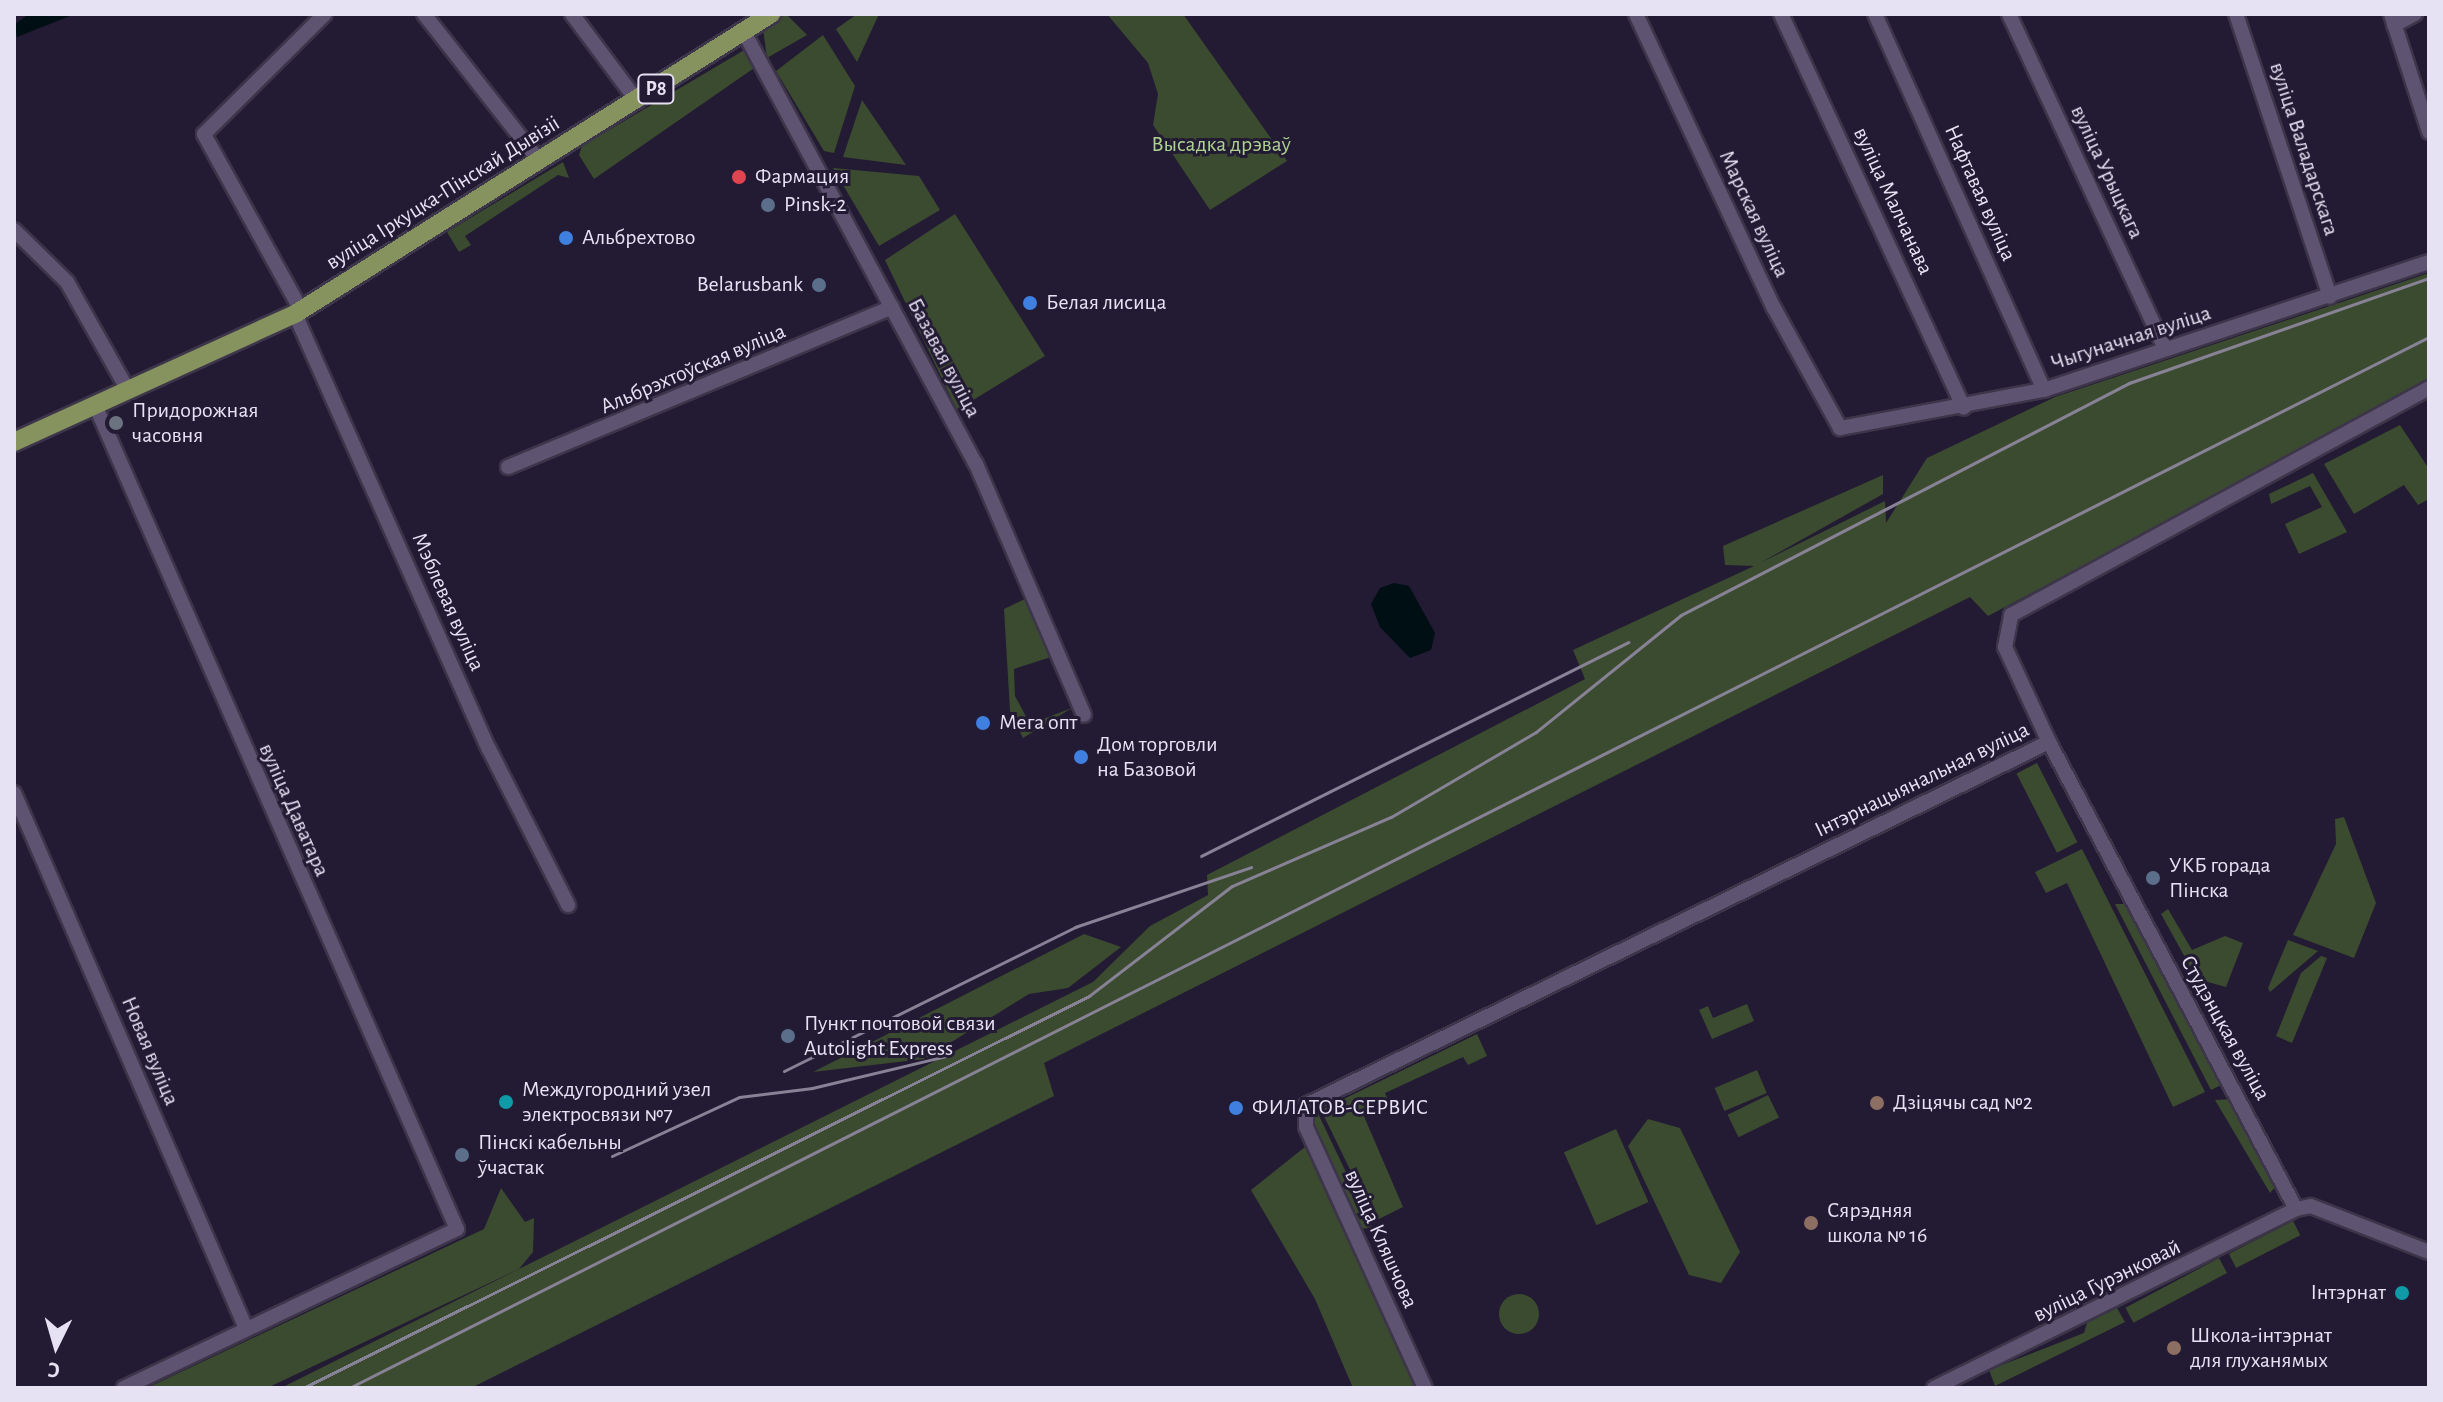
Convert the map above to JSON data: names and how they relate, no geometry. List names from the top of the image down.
{
  "streets": {
    "main road": ["Р8", "вуліца Іркуцка-Пінскай Дывізіі"],
    "street": [
      "вуліца Валадарскага",
      "вуліца Урыцкага",
      "Нафтавая вуліца",
      "вуліца Малчанава",
      "Марская вуліца",
      "Чыгуначная вуліца",
      "Базавая вуліца",
      "Альбрэхтоўская вуліца",
      "Мэблевая вуліца",
      "Інтэрнацыянальная вуліца",
      "вуліца Даватара",
      "Студэнцкая вуліца",
      "Новая вуліца",
      "вуліца Кляшчова",
      "вуліца Гурэнковай"
    ]
  },
  "crossings": [
    ["Р8", "вуліца Іркуцка-Пінскай Дывізіі"],
    ["Р8", "вуліца Даватара"],
    ["вуліца Валадарскага", "Чыгуначная вуліца"],
    ["вуліца Урыцкага", "Чыгуначная вуліца"],
    ["вуліца Іркуцка-Пінскай Дывізіі", "Базавая вуліца"],
    ["вуліца Іркуцка-Пінскай Дывізіі", "Мэблевая вуліца"],
    ["Нафтавая вуліца", "Чыгуначная вуліца"],
    ["вуліца Малчанава", "Чыгуначная вуліца"],
    ["Марская вуліца", "Чыгуначная вуліца"],
    ["Базавая вуліца", "Альбрэхтоўская вуліца"],
    ["Інтэрнацыянальная вуліца", "Студэнцкая вуліца"],
    ["Інтэрнацыянальная вуліца", "вуліца Кляшчова"],
    ["вуліца Даватара", "Новая вуліца"],
    ["Студэнцкая вуліца", "вуліца Гурэнковай"]
  ],
  "parks": ["Высадка дрэваў"],
  "places": [
    "Фармация",
    "Pinsk-2",
    "Альбрехтово",
    "Belarusbank",
    "Белая лисица",
    "Придорожная часовня",
    "Мега опт",
    "Дом торговли на Базовой",
    "УКБ горада Пінска",
    "Пункт почтовой связи Autolight Express",
    "Междугородний узел электросвязи №7",
    "Дзіцячы сад №2",
    "ФИЛАТОВ-СЕРВИС",
    "Пінскі кабельны ўчастак",
    "Сярэдняя школа № 16",
    "Інтэрнат",
    "Школа-інтэрнат для глуханямых"
  ],
  "north": "bottom"
}
